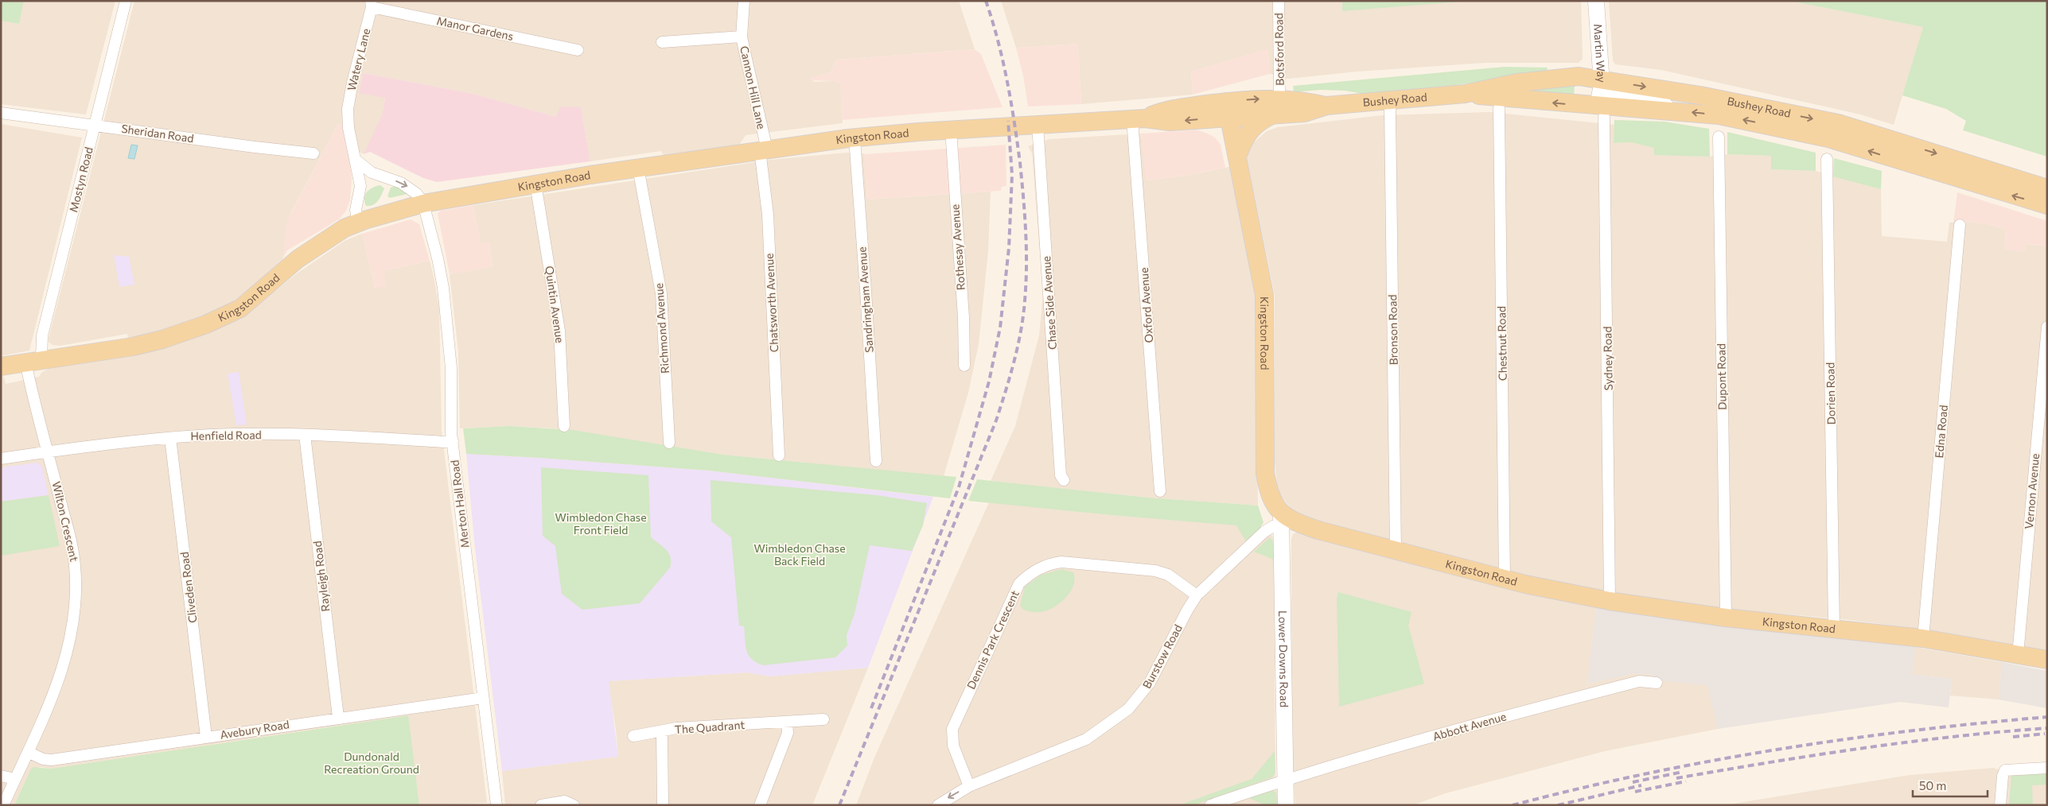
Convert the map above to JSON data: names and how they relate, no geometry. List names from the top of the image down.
{
  "streets": {
    "main road": ["Bushey Road", "Kingston Road"],
    "street": [
      "Manor Gardens",
      "Botsford Road",
      "Martin Way",
      "Watery Lane",
      "Cannon Hill Lane",
      "Sheridan Road",
      "Mostyn Road",
      "Rothesay Avenue",
      "Sandringham Avenue",
      "Chatsworth Avenue",
      "Chase Side Avenue",
      "Quintin Avenue",
      "Oxford Avenue",
      "Richmond Avenue",
      "Bronson Road",
      "Chestnut Road",
      "Sydney Road",
      "Dupont Road",
      "Dorien Road",
      "Edna Road",
      "Henfield Road",
      "Vernon Avenue",
      "Merton Hall Road",
      "Wilton Crescent",
      "Rayleigh Road",
      "Cliveden Road",
      "Dennis Park Crescent",
      "Burstow Road",
      "Lower Downs Road",
      "Abbott Avenue",
      "The Quadrant",
      "Avebury Road"
    ]
  },
  "crossings": [
    ["Manor Gardens", "Watery Lane"],
    ["Botsford Road", "Bushey Road"],
    ["Martin Way", "Bushey Road"],
    ["Martin Way", "Sydney Road"],
    ["Cannon Hill Lane", "Kingston Road"],
    ["Cannon Hill Lane", "Chatsworth Avenue"],
    ["Bushey Road", "Kingston Road"],
    ["Bushey Road", "Sydney Road"],
    ["Sheridan Road", "Mostyn Road"],
    ["Kingston Road", "Mostyn Road"],
    ["Kingston Road", "Rothesay Avenue"],
    ["Kingston Road", "Sandringham Avenue"],
    ["Kingston Road", "Chatsworth Avenue"],
    ["Kingston Road", "Chase Side Avenue"],
    ["Kingston Road", "Quintin Avenue"],
    ["Kingston Road", "Oxford Avenue"],
    ["Kingston Road", "Richmond Avenue"],
    ["Kingston Road", "Bronson Road"],
    ["Kingston Road", "Chestnut Road"],
    ["Kingston Road", "Sydney Road"],
    ["Kingston Road", "Dupont Road"],
    ["Kingston Road", "Dorien Road"],
    ["Kingston Road", "Edna Road"],
    ["Kingston Road", "Vernon Avenue"],
    ["Kingston Road", "Merton Hall Road"],
    ["Kingston Road", "Wilton Crescent"],
    ["Kingston Road", "Burstow Road"],
    ["Kingston Road", "Lower Downs Road"],
    ["Mostyn Road", "Wilton Crescent"],
    ["Henfield Road", "Merton Hall Road"],
    ["Henfield Road", "Wilton Crescent"],
    ["Henfield Road", "Rayleigh Road"],
    ["Henfield Road", "Cliveden Road"],
    ["Merton Hall Road", "Avebury Road"],
    ["Wilton Crescent", "Avebury Road"],
    ["Rayleigh Road", "Avebury Road"],
    ["Cliveden Road", "Avebury Road"],
    ["Dennis Park Crescent", "Burstow Road"],
    ["Burstow Road", "Lower Downs Road"],
    ["Lower Downs Road", "Abbott Avenue"]
  ],
  "parks": ["Wimbledon Chase Front Field", "Wimbledon Chase Back Field", "Dundonald Recreation Ground"],
  "scale_bar": "50 m"
}
